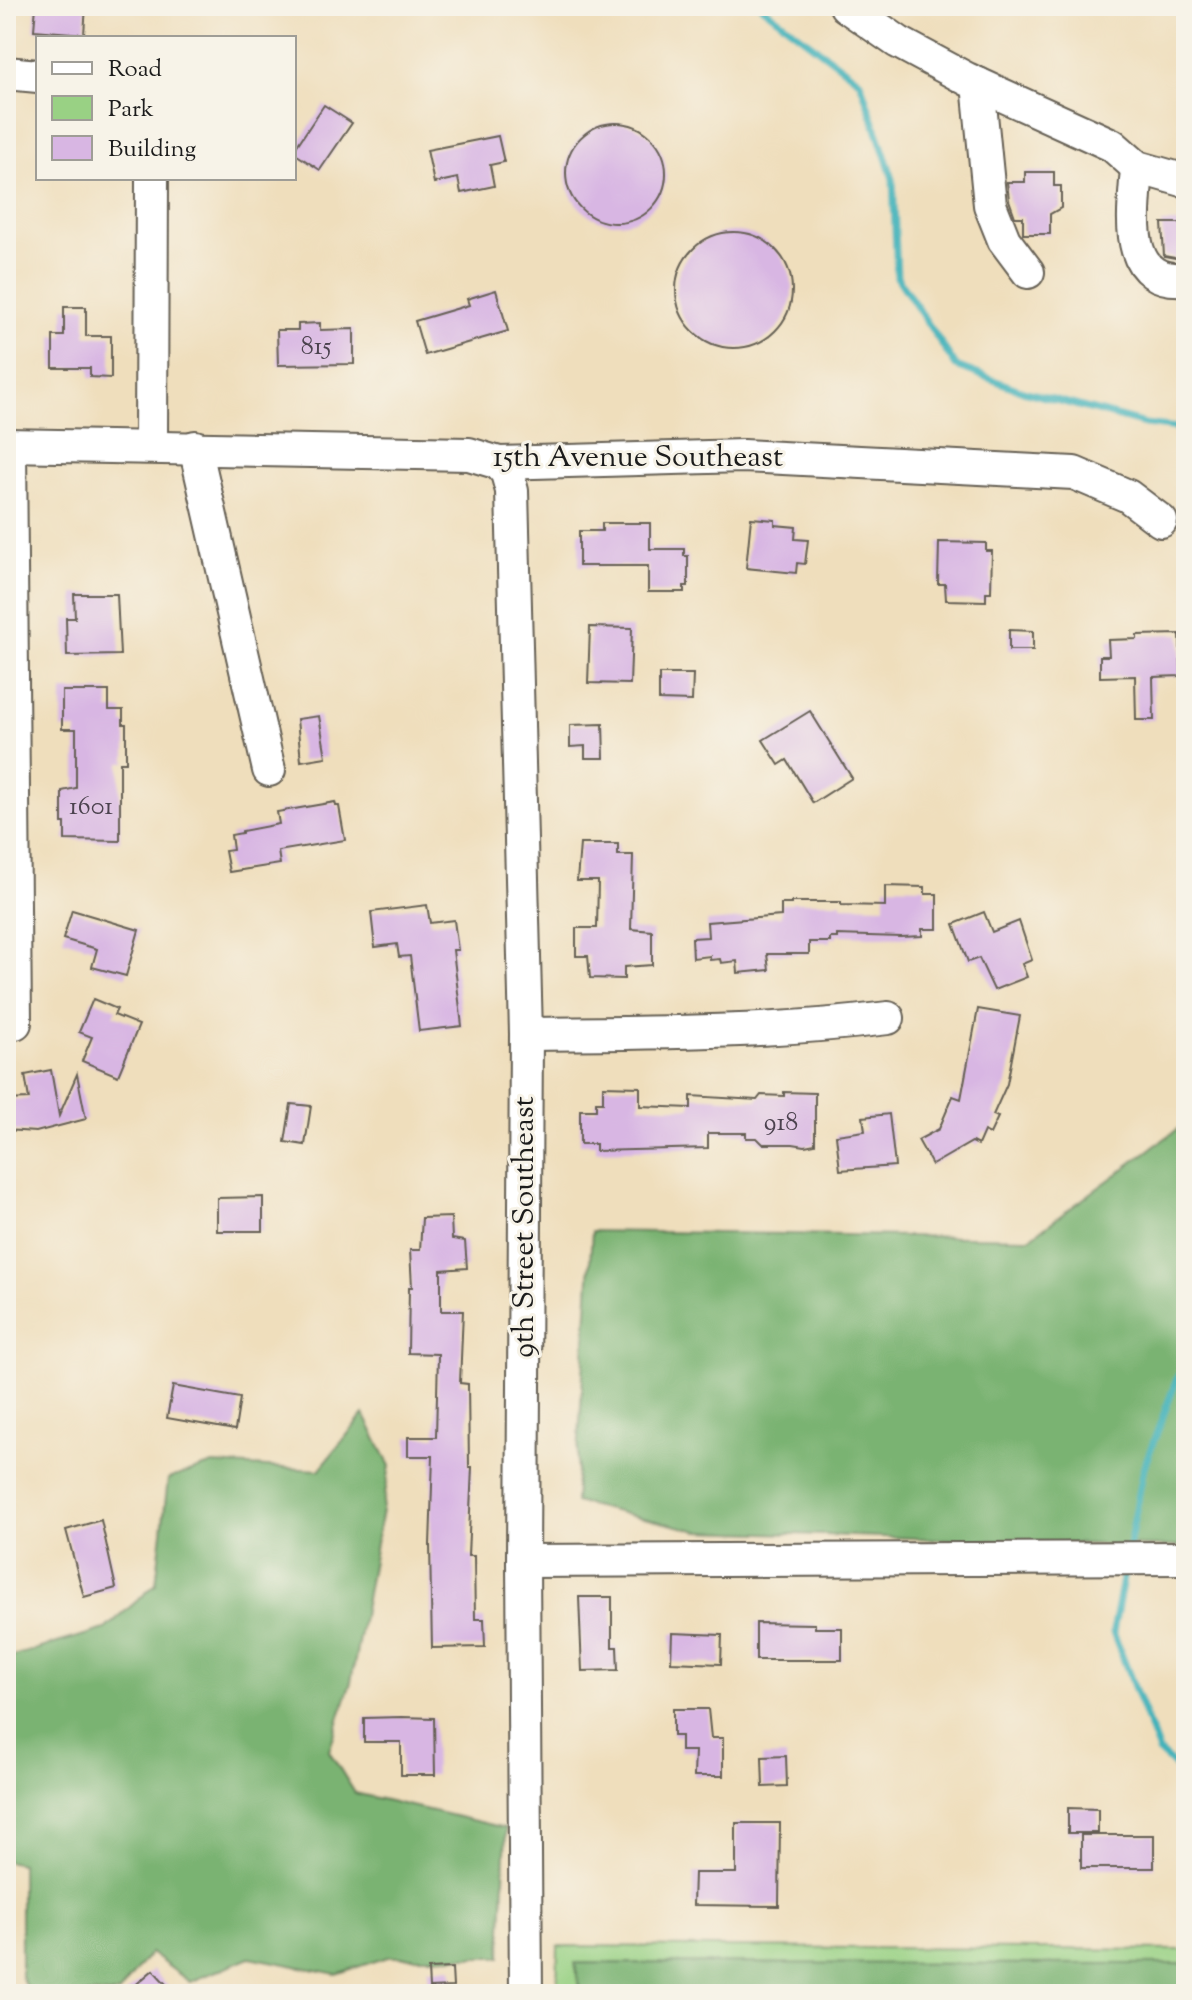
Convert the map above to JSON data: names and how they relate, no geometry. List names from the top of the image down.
{
  "streets": {
    "street": ["15th Avenue Southeast", "9th Street Southeast"]
  },
  "crossings": [
    ["15th Avenue Southeast", "9th Street Southeast"]
  ],
  "house_numbers": ["815", "1601", "918"],
  "legend": ["Road", "Park", "Building"]
}
